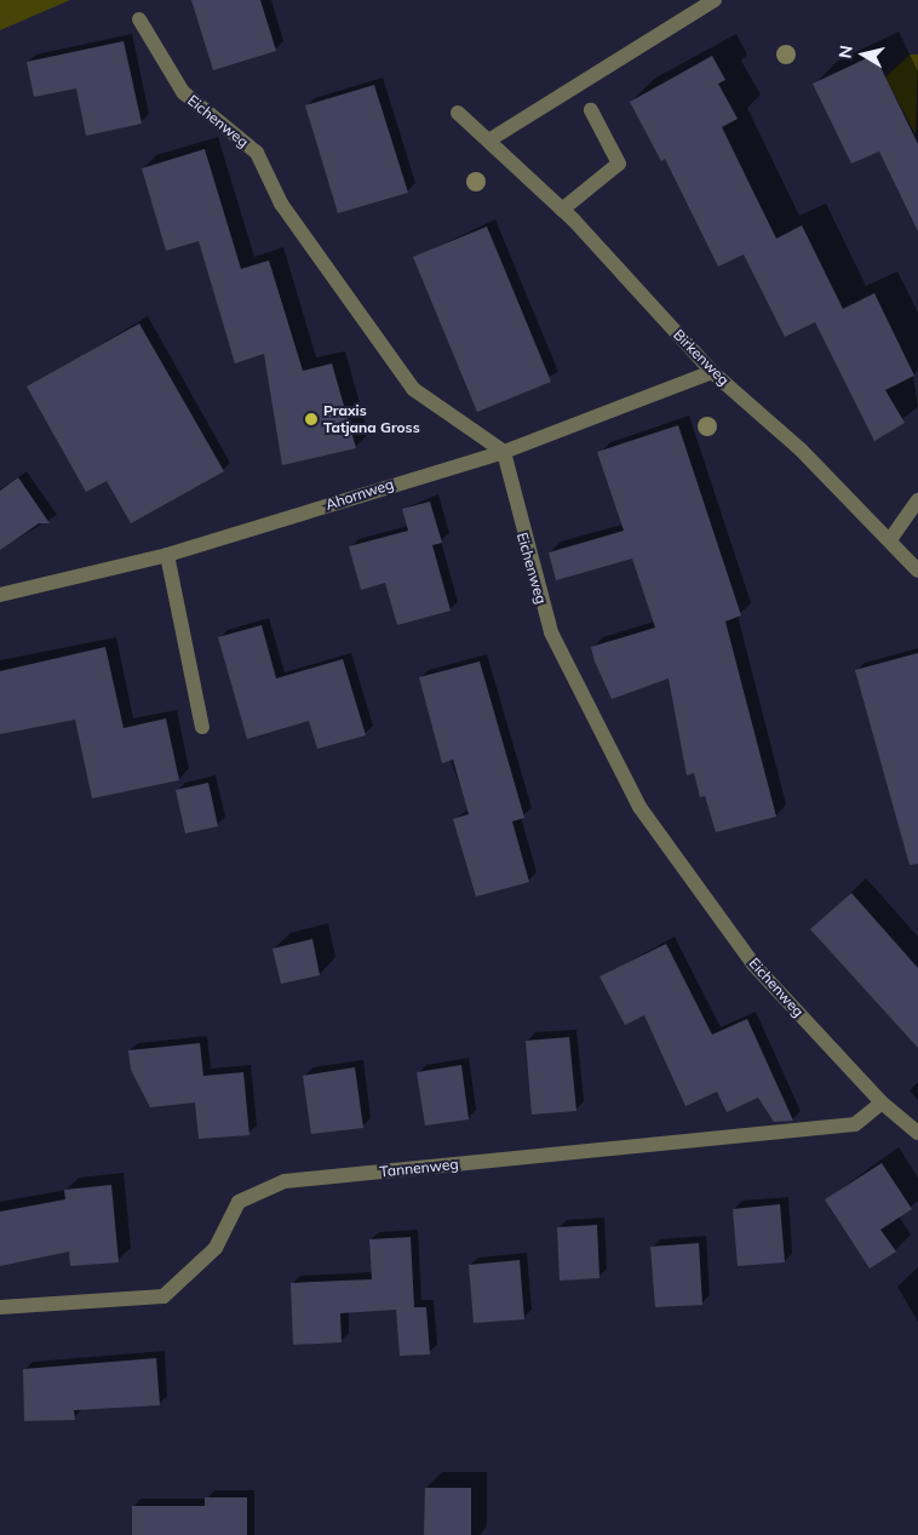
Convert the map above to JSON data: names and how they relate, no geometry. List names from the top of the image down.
{
  "streets": {
    "street": [
      "Eichenweg",
      "Birkenweg",
      "Ahornweg",
      "Tannenweg"
    ]
  },
  "crossings": [
    ["Eichenweg", "Ahornweg"],
    ["Eichenweg", "Tannenweg"],
    ["Birkenweg", "Ahornweg"]
  ],
  "places": ["Praxis Tatjana Gross"],
  "north": "left"
}
